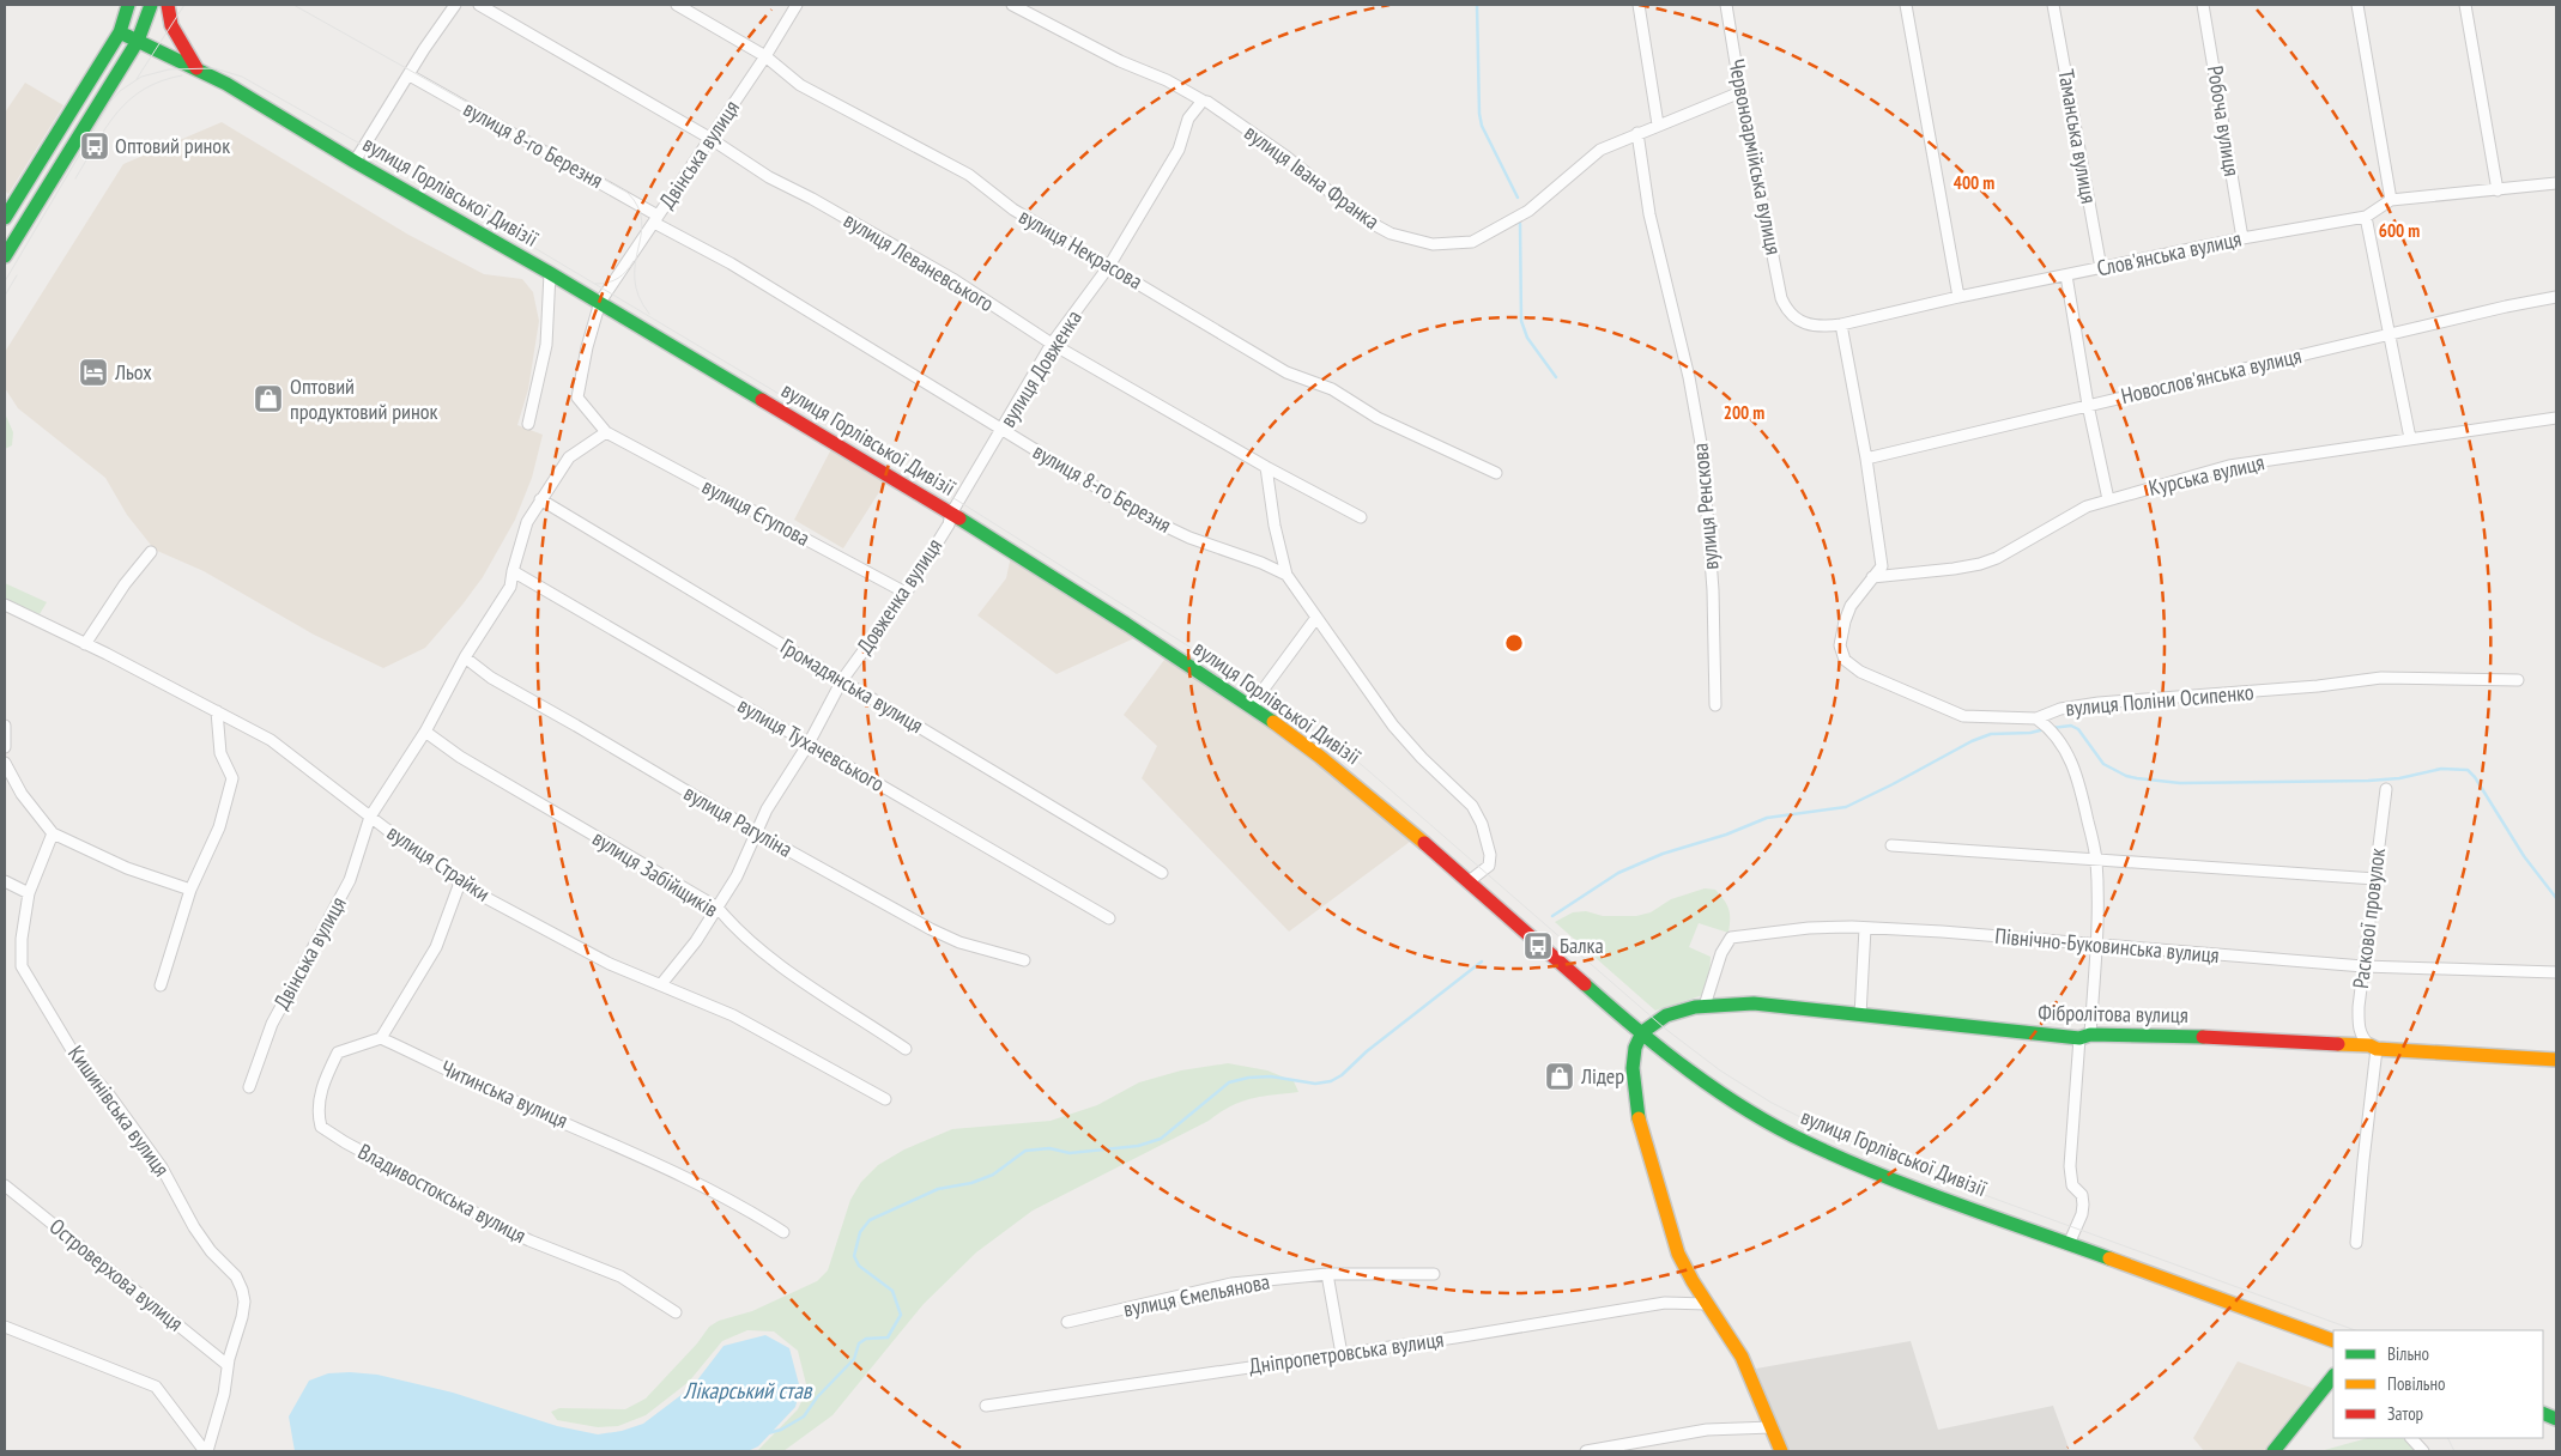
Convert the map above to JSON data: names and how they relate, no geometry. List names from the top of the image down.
{
  "streets": {
    "main road": ["вулиця Горлівської Дивізії", "Фібролітова вулиця"],
    "street": [
      "Робоча вулиця",
      "Таманська вулиця",
      "вулиця 8-го Березня",
      "Двінська вулиця",
      "Червоноармійська вулиця",
      "вулиця Івана Франка",
      "вулиця Некрасова",
      "Слов'янська вулиця",
      "вулиця Леваневського",
      "вулиця Довженка",
      "Новослов'янська вулиця",
      "Курська вулиця",
      "вулиця Ренскова",
      "вулиця Єгупова",
      "Довженка вулиця",
      "Громадянська вулиця",
      "вулиця Поліни Осипенко",
      "вулиця Тухачевського",
      "вулиця Рагуліна",
      "вулиця Страйки",
      "вулиця Забійщиків",
      "Раскової провулок",
      "Північно-Буковинська вулиця",
      "Читинська вулиця",
      "Кишинівська вулиця",
      "Владивостокська вулиця",
      "Островерхова вулиця",
      "вулиця Ємельянова",
      "Дніпропетровська вулиця"
    ]
  },
  "crossings": [
    ["Робоча вулиця", "Слов'янська вулиця"],
    ["Таманська вулиця", "Слов'янська вулиця"],
    ["вулиця 8-го Березня", "Двінська вулиця"],
    ["вулиця 8-го Березня", "вулиця Довженка"],
    ["Двінська вулиця", "вулиця Горлівської Дивізії"],
    ["Двінська вулиця", "вулиця Некрасова"],
    ["Двінська вулиця", "вулиця Леваневського"],
    ["Двінська вулиця", "вулиця Єгупова"],
    ["Двінська вулиця", "Громадянська вулиця"],
    ["Двінська вулиця", "вулиця Тухачевського"],
    ["Двінська вулиця", "вулиця Рагуліна"],
    ["Двінська вулиця", "вулиця Страйки"],
    ["Двінська вулиця", "вулиця Забійщиків"],
    ["Червоноармійська вулиця", "вулиця Івана Франка"],
    ["Червоноармійська вулиця", "Слов'янська вулиця"],
    ["вулиця Івана Франка", "вулиця Довженка"],
    ["вулиця Івана Франка", "вулиця Ренскова"],
    ["вулиця Горлівської Дивізії", "вулиця Довженка"],
    ["вулиця Горлівської Дивізії", "Довженка вулиця"],
    ["вулиця Горлівської Дивізії", "Фібролітова вулиця"],
    ["вулиця Некрасова", "вулиця Довженка"],
    ["Слов'янська вулиця", "вулиця Поліни Осипенко"],
    ["вулиця Леваневського", "вулиця Довженка"],
    ["вулиця Довженка", "Довженка вулиця"],
    ["Новослов'янська вулиця", "вулиця Поліни Осипенко"],
    ["Курська вулиця", "вулиця Поліни Осипенко"],
    ["вулиця Єгупова", "Довженка вулиця"],
    ["Довженка вулиця", "Громадянська вулиця"],
    ["Довженка вулиця", "вулиця Тухачевського"],
    ["Довженка вулиця", "вулиця Рагуліна"],
    ["Довженка вулиця", "вулиця Страйки"],
    ["Довженка вулиця", "вулиця Забійщиків"],
    ["Раскової провулок", "Північно-Буковинська вулиця"],
    ["Раскової провулок", "Фібролітова вулиця"],
    ["Північно-Буковинська вулиця", "Фібролітова вулиця"],
    ["Читинська вулиця", "Владивостокська вулиця"],
    ["Кишинівська вулиця", "Островерхова вулиця"]
  ],
  "water": ["Лікарський став"],
  "places": {
    "bus stop": ["Оптовий ринок", "Балка"],
    "hotel": ["Льох"],
    "shop": ["Оптовий продуктовий ринок", "Лідер"]
  },
  "legend": ["Вільно", "Повільно", "Затор"],
  "rings": ["400 m", "600 m", "200 m"]
}
